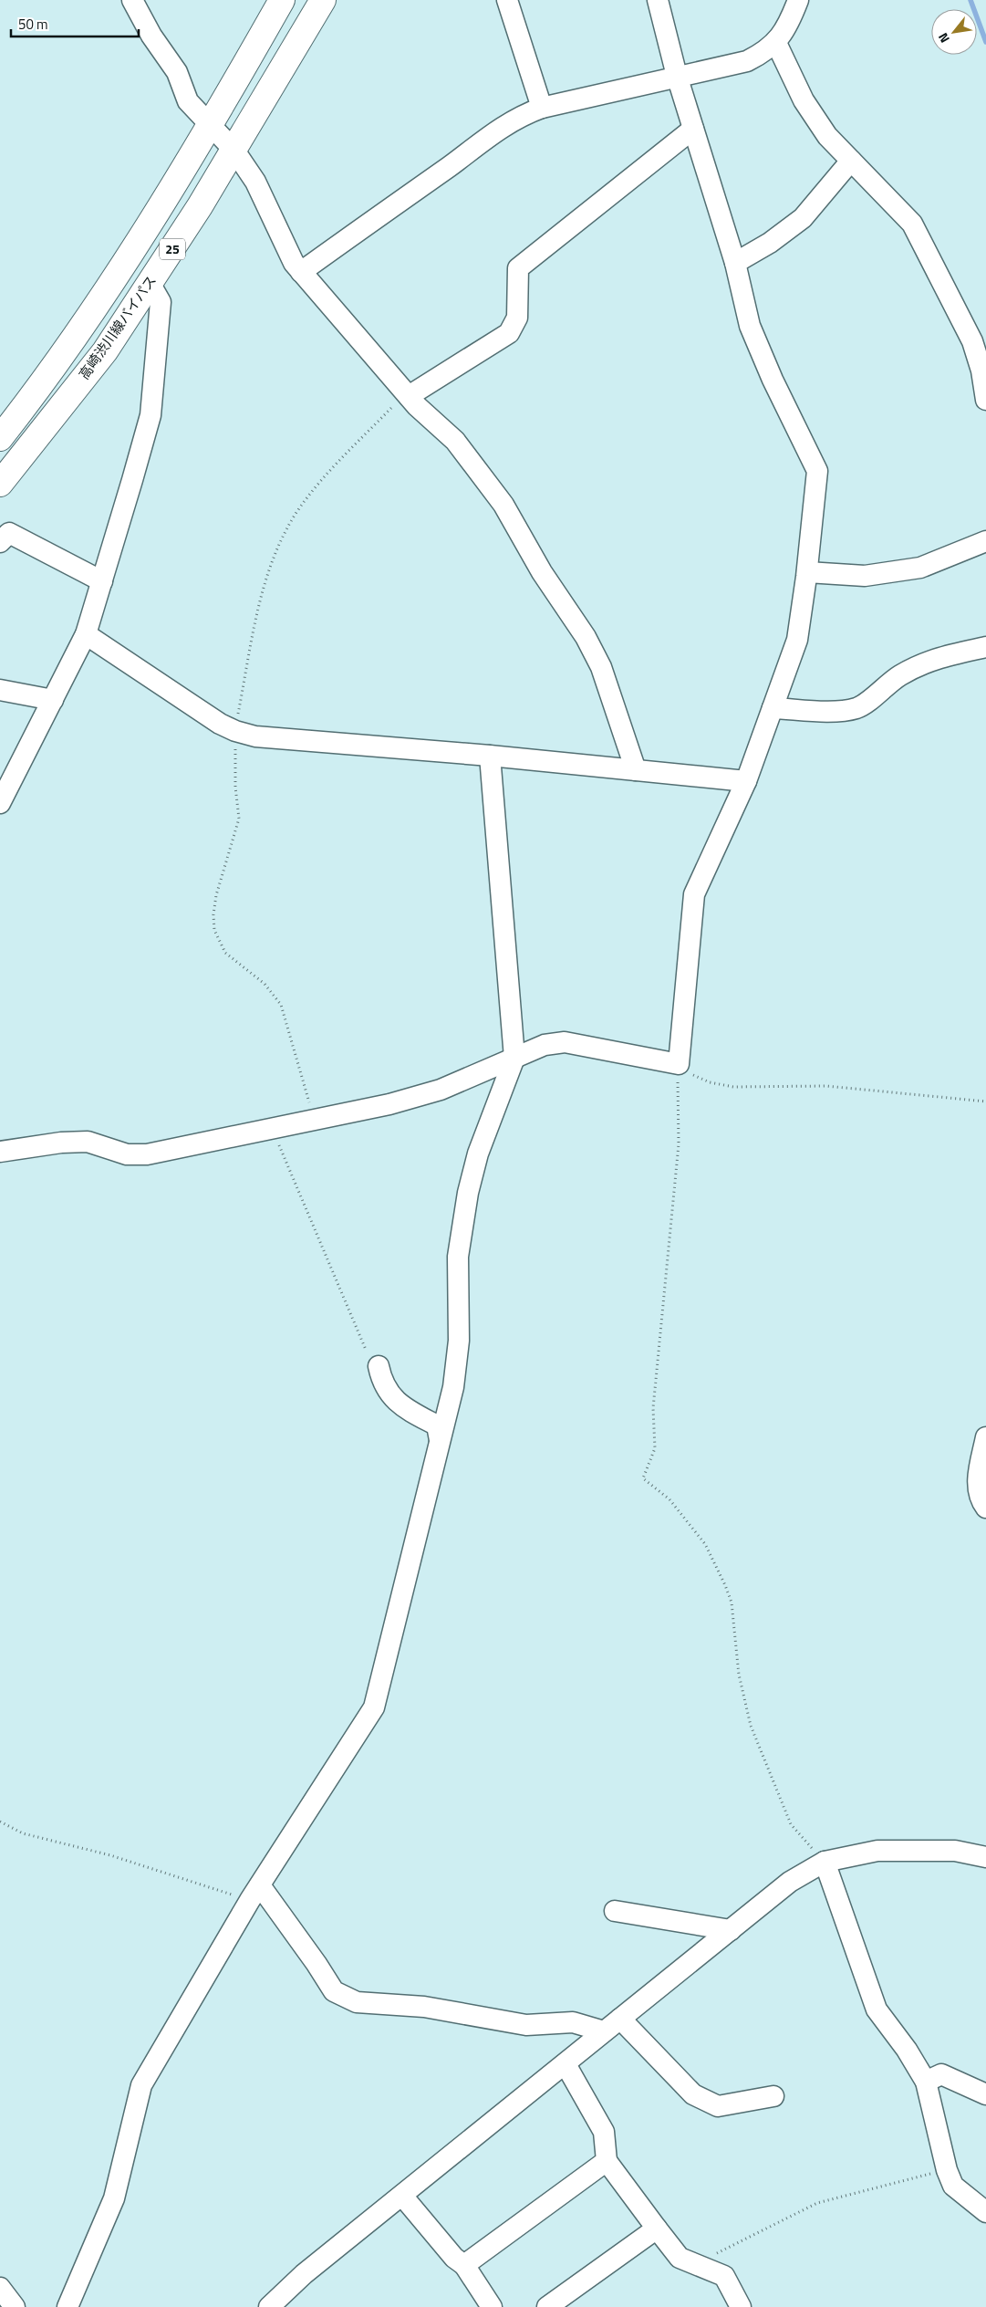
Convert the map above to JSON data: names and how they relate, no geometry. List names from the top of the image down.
{
  "streets": {
    "main road": ["25", "高崎渋川線バイパス"]
  },
  "scale_bar": "50 m",
  "north": "bottom left"
}
